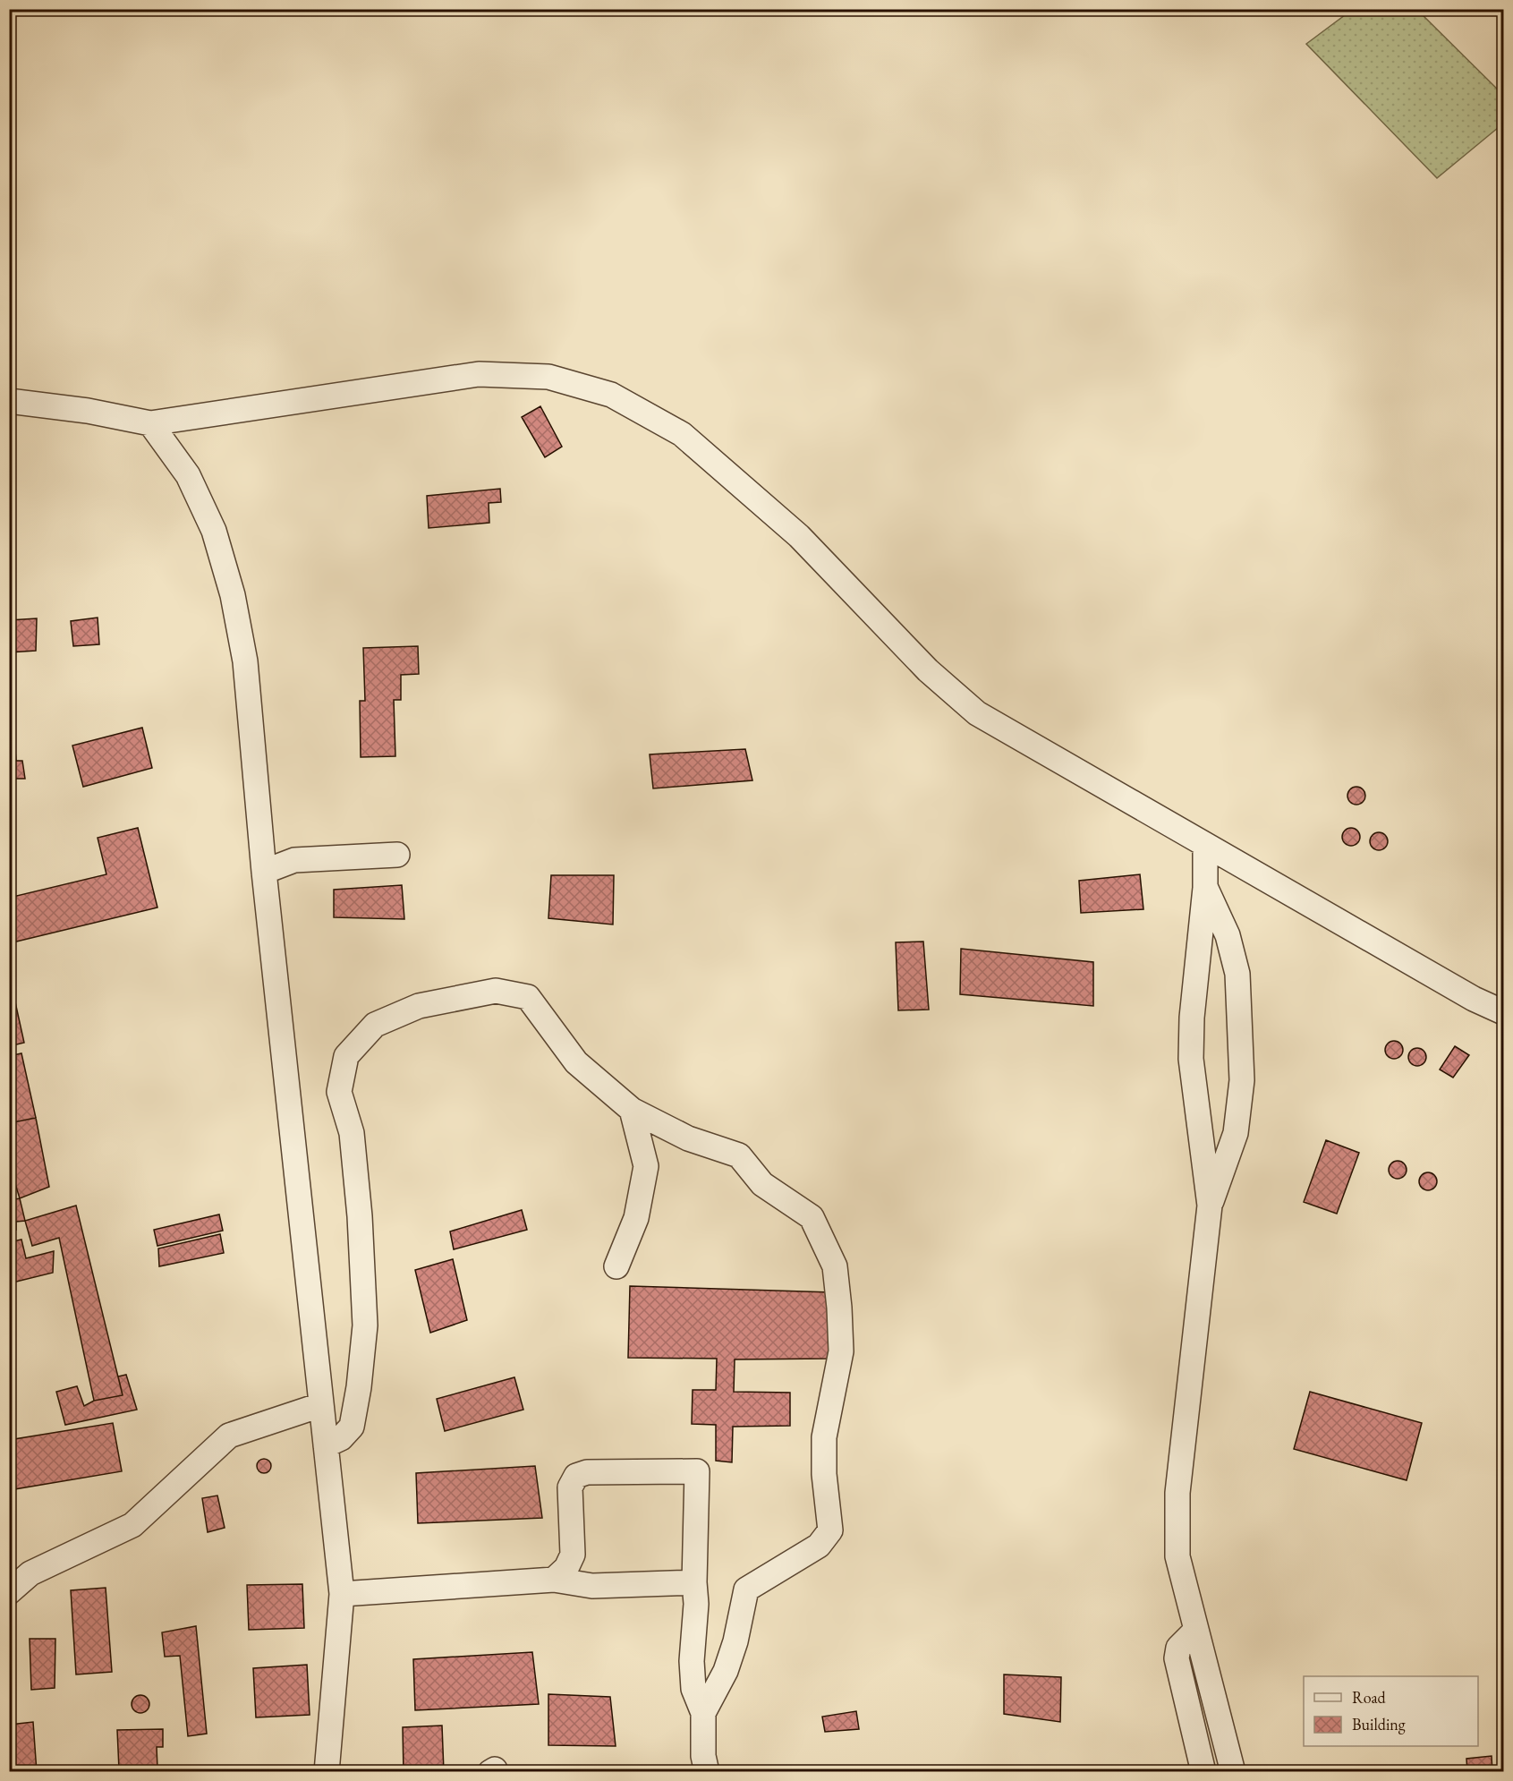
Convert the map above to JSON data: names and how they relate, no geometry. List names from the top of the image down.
{
  "legend": ["Road", "Building"]
}
